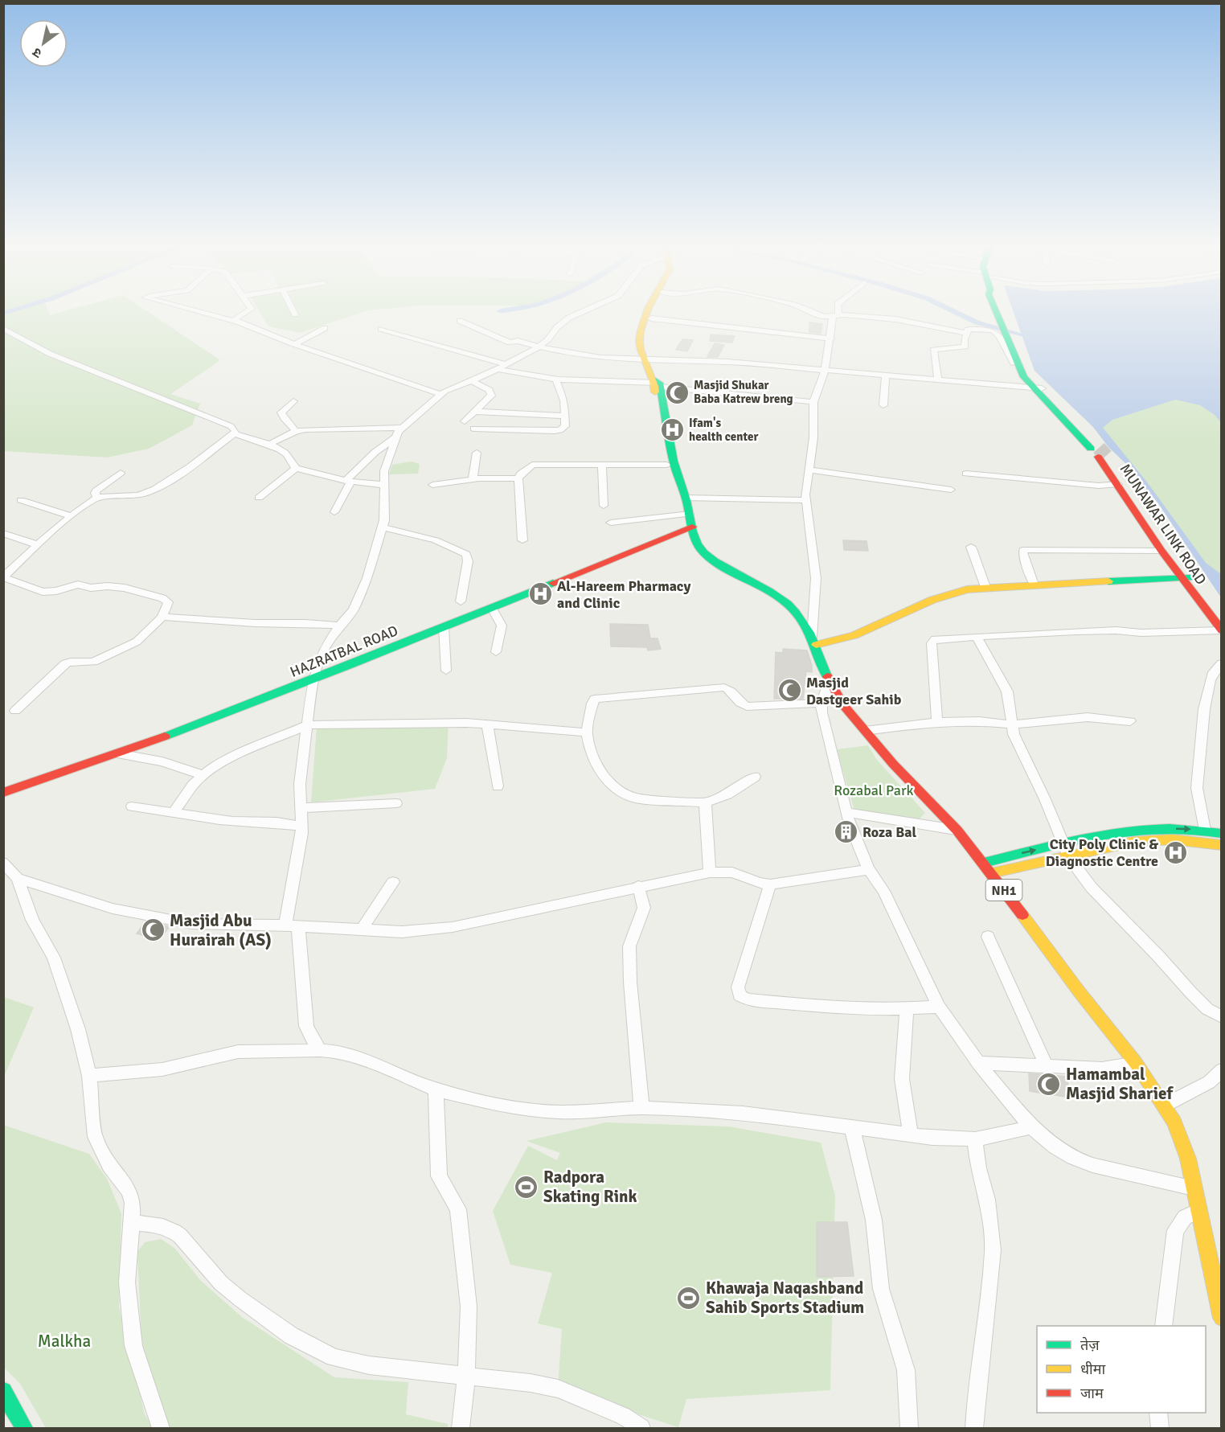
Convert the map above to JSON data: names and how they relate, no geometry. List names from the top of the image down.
{
  "streets": {
    "main road": ["MUNAWAR LINK ROAD", "HAZRATBAL ROAD", "NH1"]
  },
  "crossings": [
    ["HAZRATBAL ROAD", "NH1"]
  ],
  "parks": ["Rozabal Park", "Malkha"],
  "places": {
    "mosque": [
      "Masjid Shukar Baba Katrew breng",
      "Masjid Dastgeer Sahib",
      "Masjid Abu Hurairah (AS)",
      "Hamambal Masjid Sharief"
    ],
    "hospital": ["Ifam's health center", "Al-Hareem Pharmacy and Clinic", "City Poly Clinic & Diagnostic Centre"],
    "building": ["Roza Bal"],
    "sports": ["Radpora Skating Rink", "Khawaja Naqashband Sahib Sports Stadium"]
  },
  "legend": ["तेज़", "धीमा", "जाम"],
  "north": "bottom left"
}
